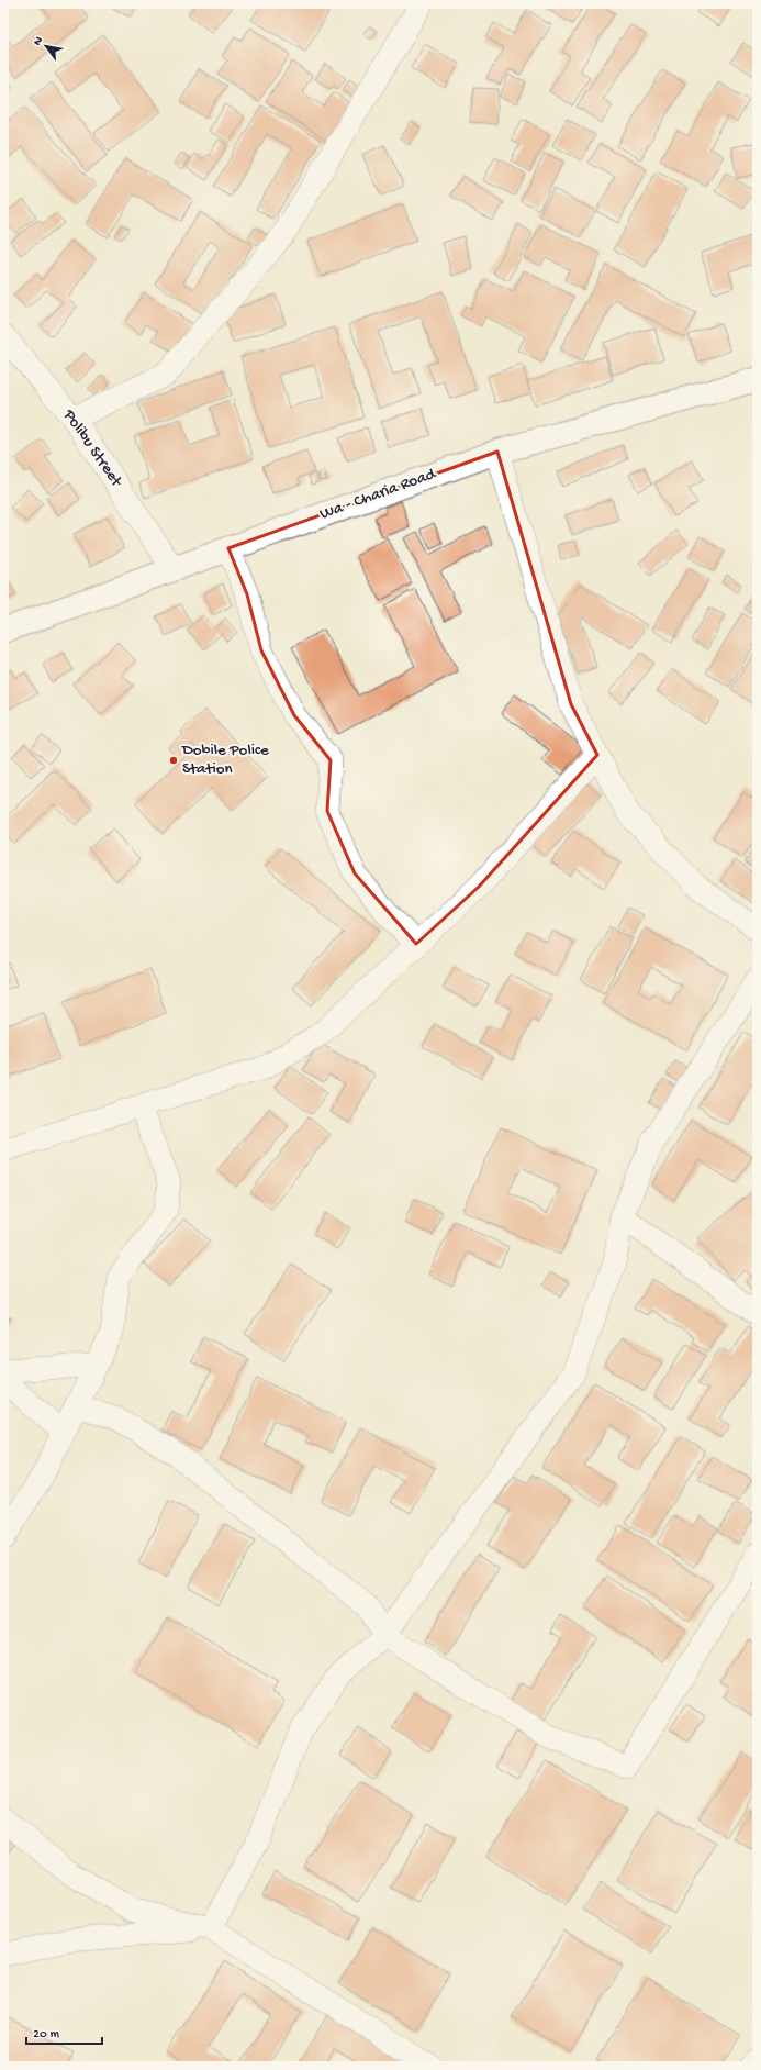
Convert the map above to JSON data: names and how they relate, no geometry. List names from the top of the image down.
{
  "streets": {
    "street": ["Polibu Street", "Wa - Charia Road"]
  },
  "crossings": [
    ["Polibu Street", "Wa - Charia Road"]
  ],
  "places": ["Dobile Police Station"],
  "scale_bar": "20 m",
  "north": "top left"
}
